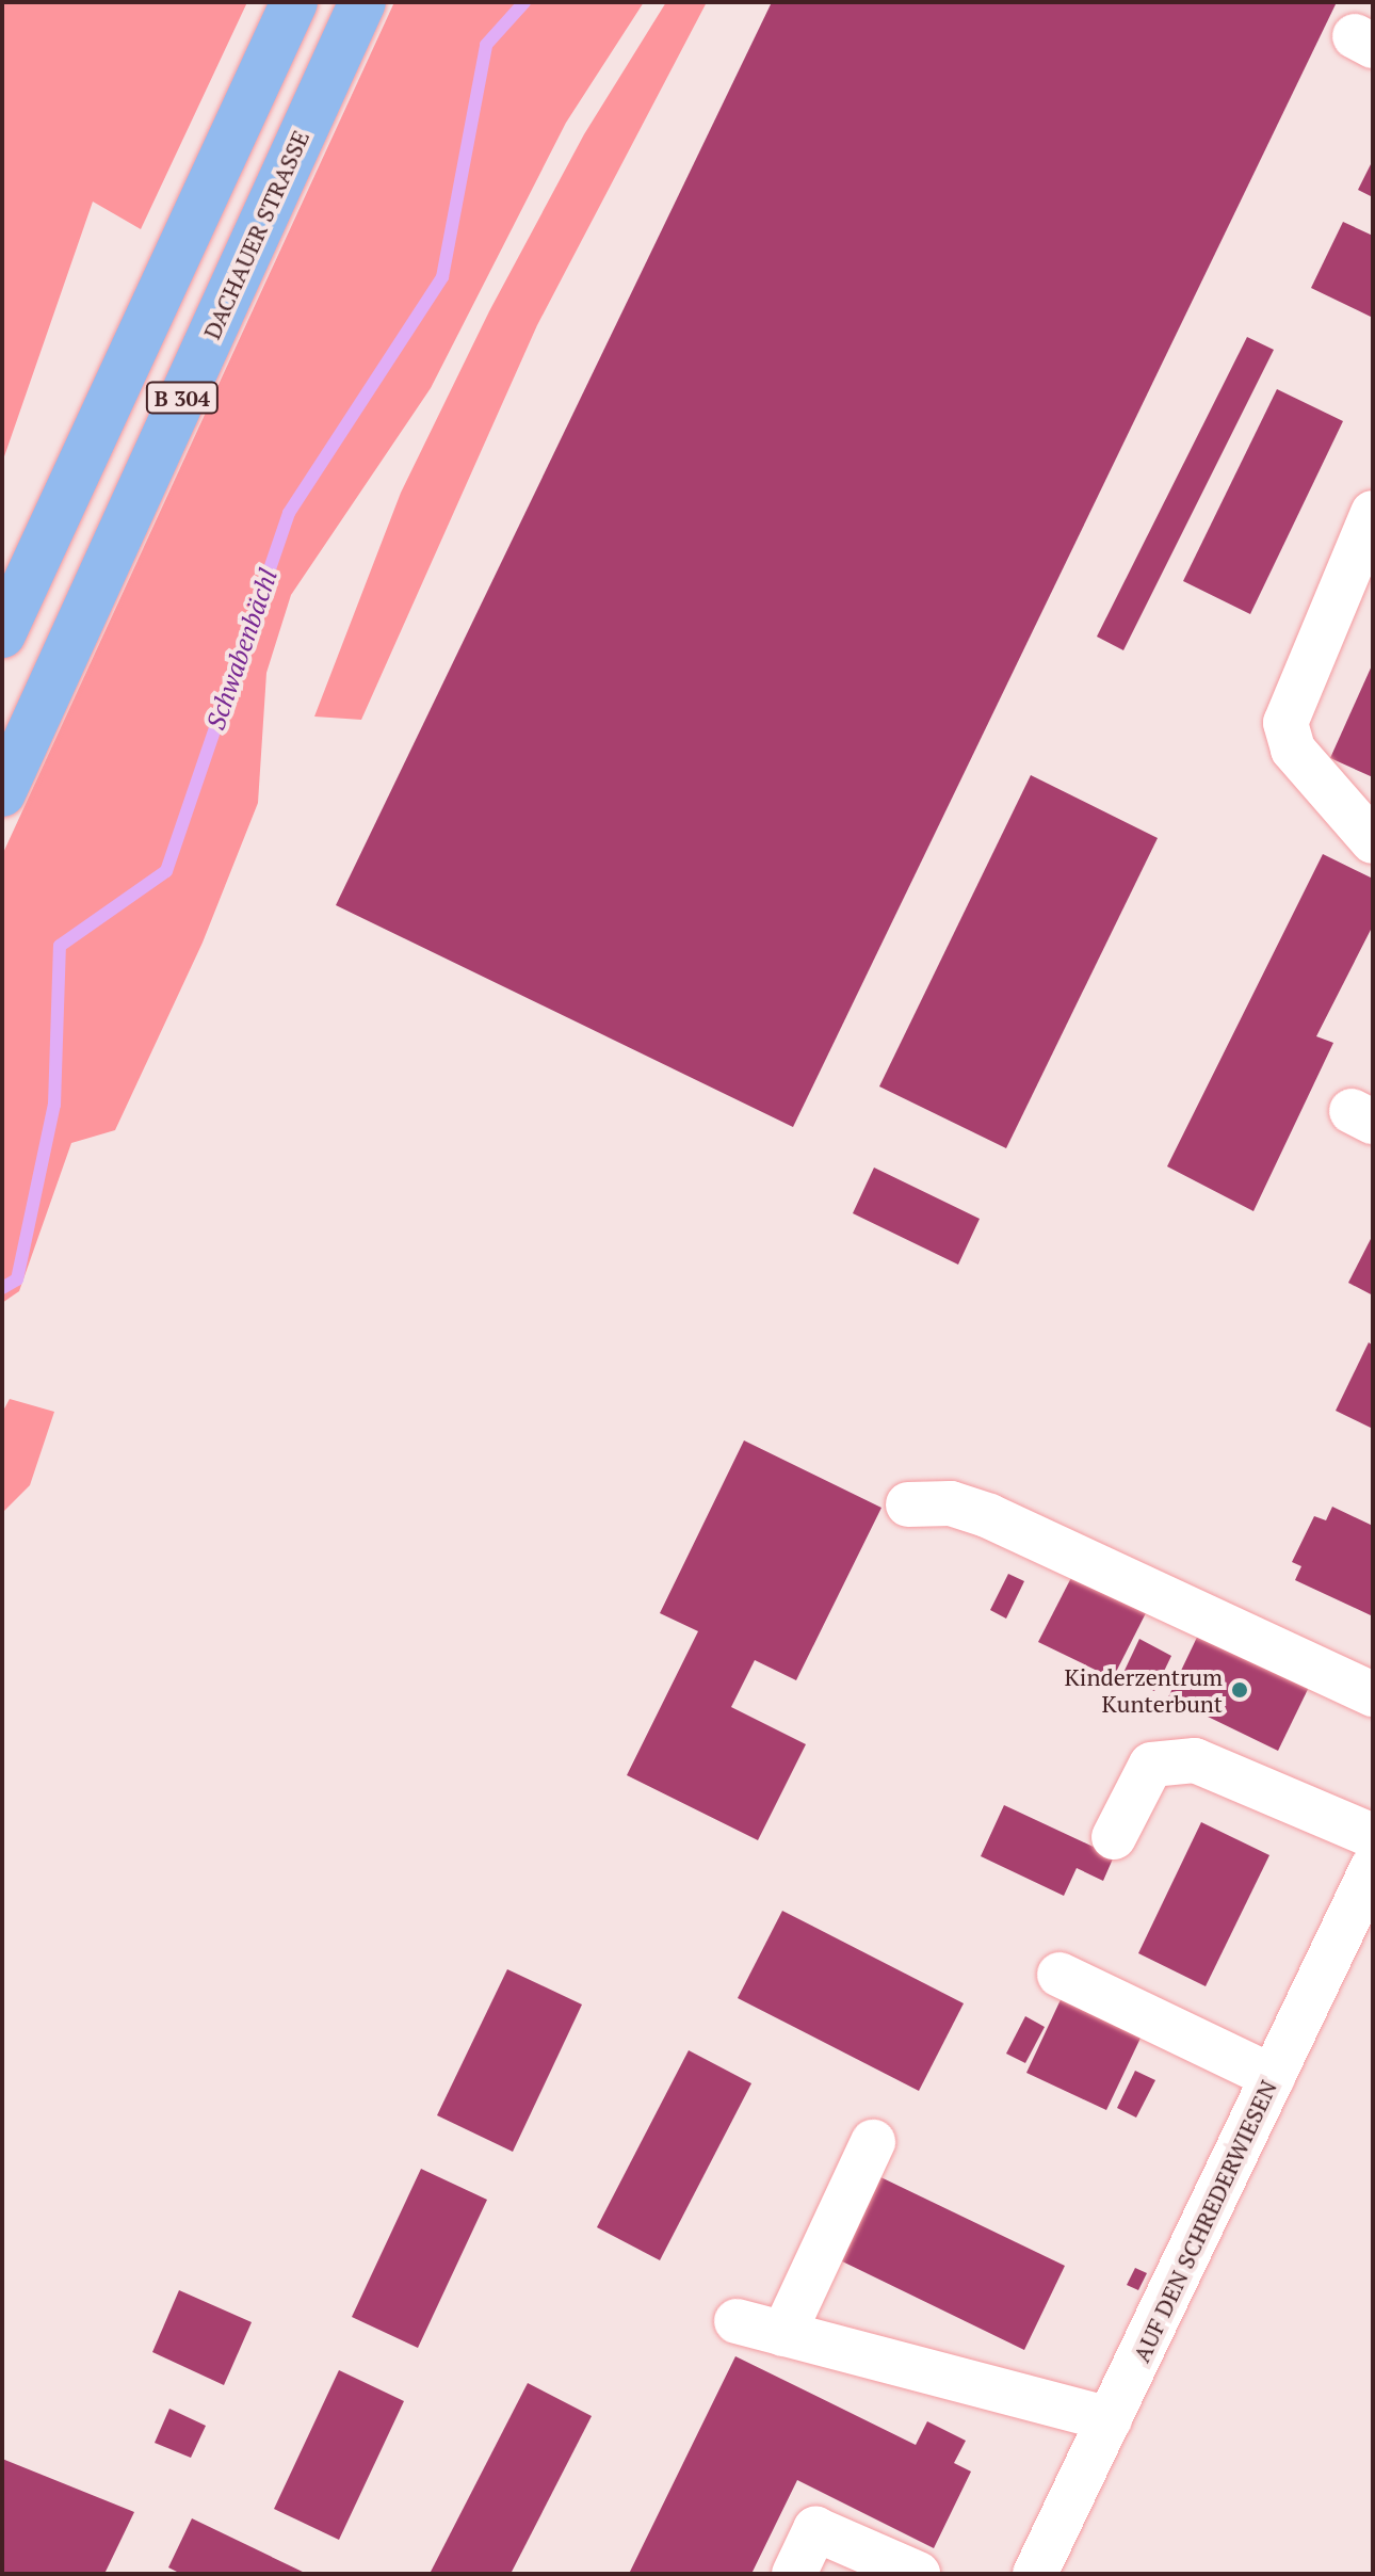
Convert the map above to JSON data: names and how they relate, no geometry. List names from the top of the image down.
{
  "streets": {
    "main road": ["DACHAUER STRASSE", "B 304"],
    "street": ["AUF DEN SCHREDERWIESEN"]
  },
  "water": ["Schwabenbächl"],
  "places": ["Kinderzentrum Kunterbunt"]
}
